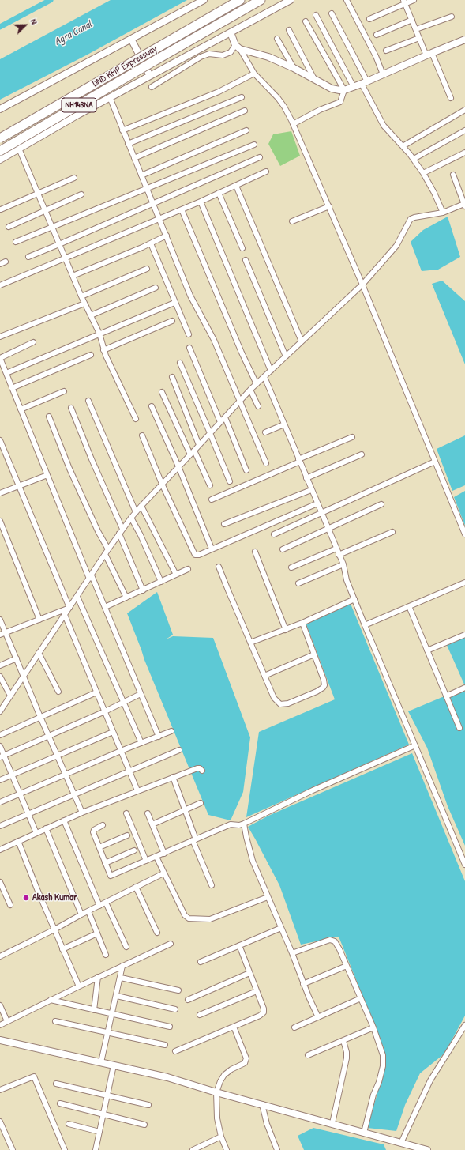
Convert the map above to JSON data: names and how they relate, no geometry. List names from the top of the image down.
{
  "streets": {
    "highway": ["DND KMP Expressway", "NH148NA"]
  },
  "water": ["Agra Canal"],
  "places": ["Akash Kumar"],
  "north": "top right"
}
